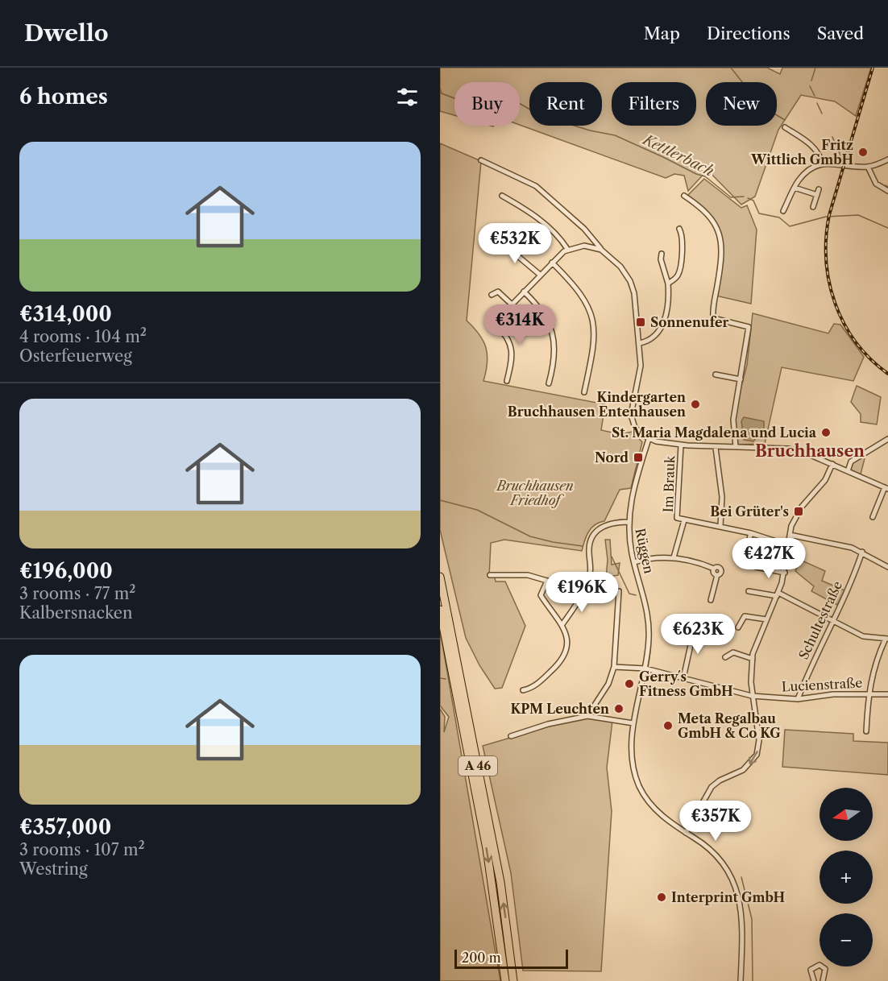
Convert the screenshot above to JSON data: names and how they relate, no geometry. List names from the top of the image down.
{
  "streets": {
    "highway": ["A 46"],
    "street": [
      "Im Brauk",
      "Rüggen",
      "Schultestraße",
      "Lucienstraße"
    ]
  },
  "crossings": [
    ["Rüggen", "Lucienstraße"],
    ["Schultestraße", "Lucienstraße"]
  ],
  "districts": ["Bruchhausen"],
  "water": ["Kettlerbach"],
  "parks": ["Bruchhausen Friedhof"],
  "places": {
    "other": [
      "Fritz Wittlich GmbH",
      "Kindergarten Bruchhausen Entenhausen",
      "St. Maria Magdalena und Lucia",
      "Gerry´s Fitness GmbH",
      "KPM Leuchten",
      "Meta Regalbau GmbH & Co KG",
      "Interprint GmbH"
    ],
    "transit": ["Sonnenufer", "Nord", "Bei Grüter's"]
  },
  "scale_bar": "200 m",
  "north": "left",
  "page": {
    "header": "Dwello",
    "nav": ["Map", "Directions", "Saved"],
    "heading": "6 homes",
    "chip": [
      "Buy",
      "Rent",
      "Filters",
      "New"
    ],
    "list": [
      {
        "name": "€314,000",
        "note": "4 rooms · 104 m² · Osterfeuerweg"
      },
      {
        "name": "€196,000",
        "note": "3 rooms · 77 m² · Kalbersnacken"
      },
      {
        "name": "€357,000",
        "note": "3 rooms · 107 m² · Westring"
      }
    ],
    "price": [
      "€532K",
      "€314K",
      "€427K",
      "€196K",
      "€623K",
      "€357K"
    ],
    "map_buttons": ["+", "−"],
    "scale": "200 m"
  }
}
